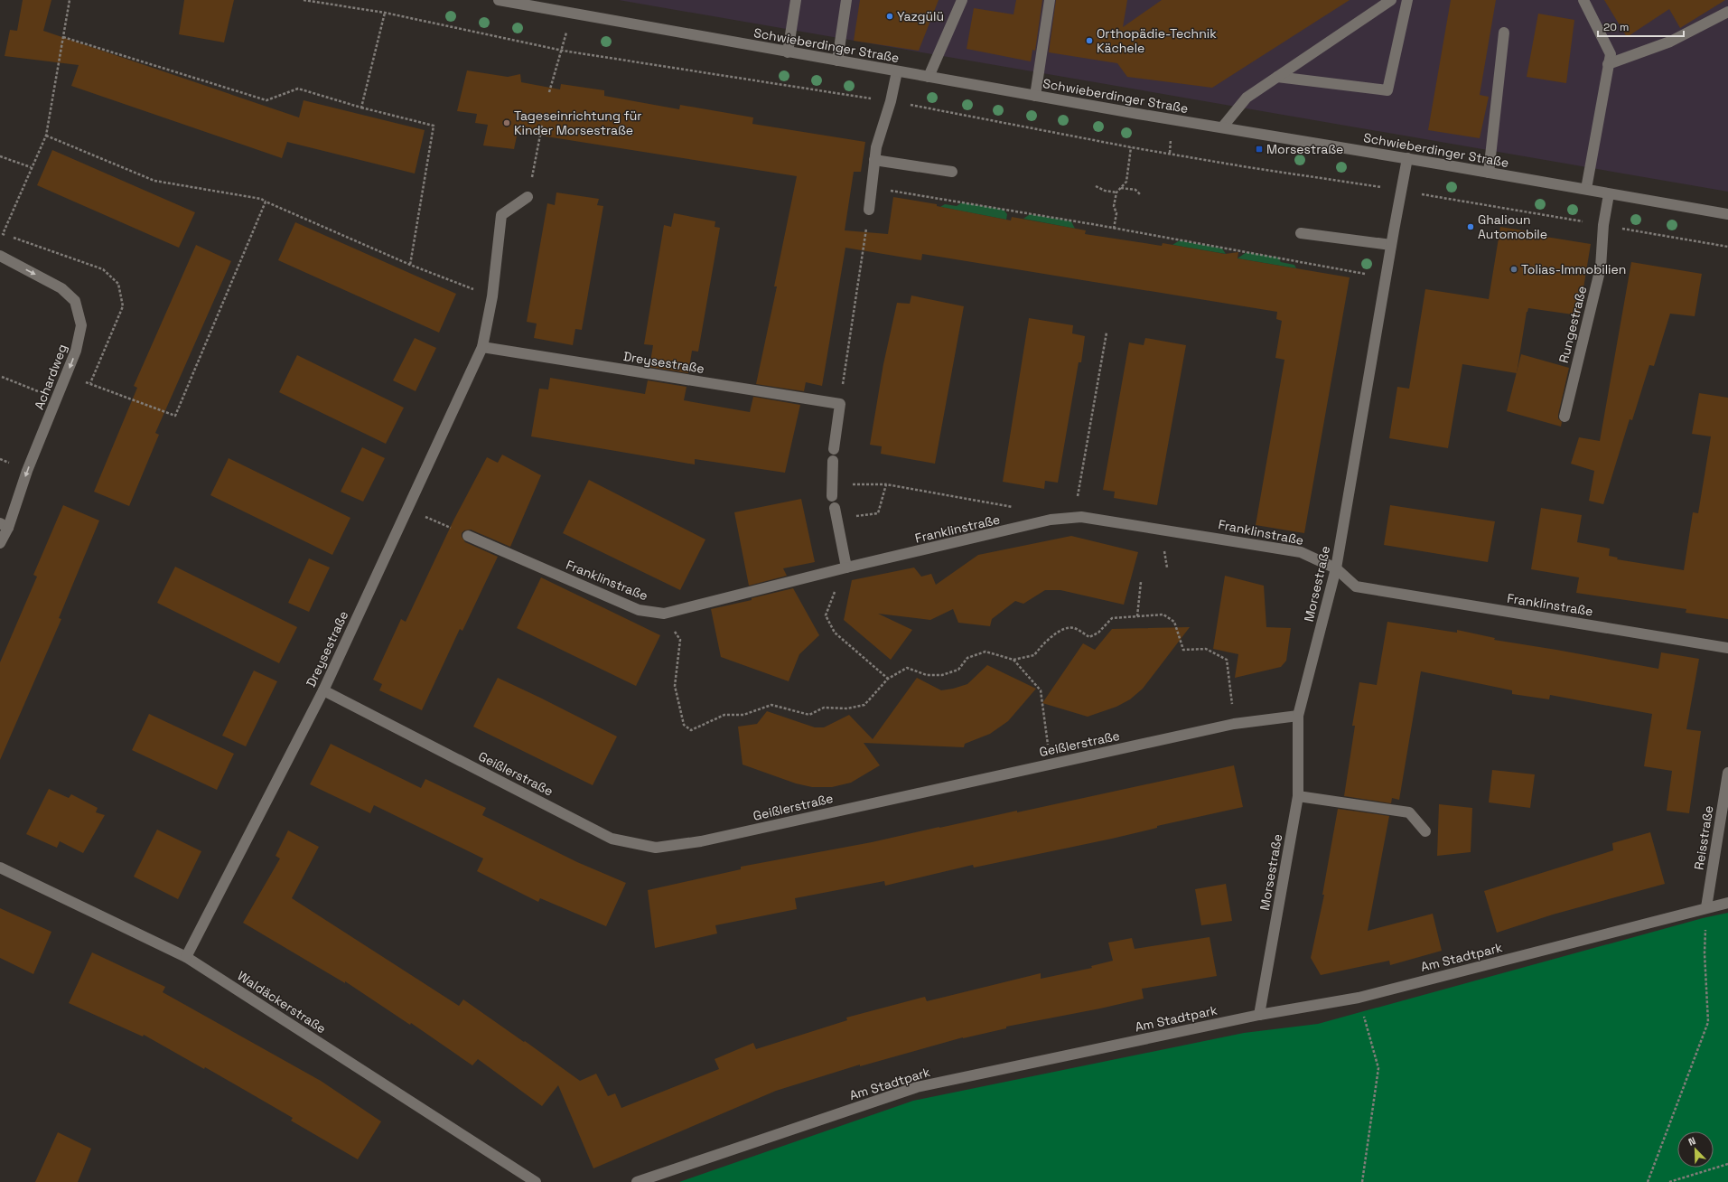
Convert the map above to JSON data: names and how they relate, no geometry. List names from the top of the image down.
{
  "streets": {
    "street": [
      "Schwieberdinger Straße",
      "Rungestraße",
      "Dreysestraße",
      "Achardweg",
      "Franklinstraße",
      "Morsestraße",
      "Geißlerstraße",
      "Reisstraße",
      "Am Stadtpark",
      "Waldäckerstraße"
    ]
  },
  "crossings": [
    ["Schwieberdinger Straße", "Rungestraße"],
    ["Schwieberdinger Straße", "Morsestraße"],
    ["Dreysestraße", "Geißlerstraße"],
    ["Dreysestraße", "Waldäckerstraße"],
    ["Franklinstraße", "Morsestraße"],
    ["Morsestraße", "Geißlerstraße"],
    ["Morsestraße", "Am Stadtpark"],
    ["Reisstraße", "Am Stadtpark"]
  ],
  "one_way": ["Achardweg"],
  "places": {
    "other": [
      "Yazgülü",
      "Orthopädie-Technik Kächele",
      "Tageseinrichtung für Kinder Morsestraße",
      "Ghalioun Automobile",
      "Tolias-Immobilien"
    ],
    "transit": ["Morsestraße"]
  },
  "scale_bar": "20 m",
  "north": "top left"
}
